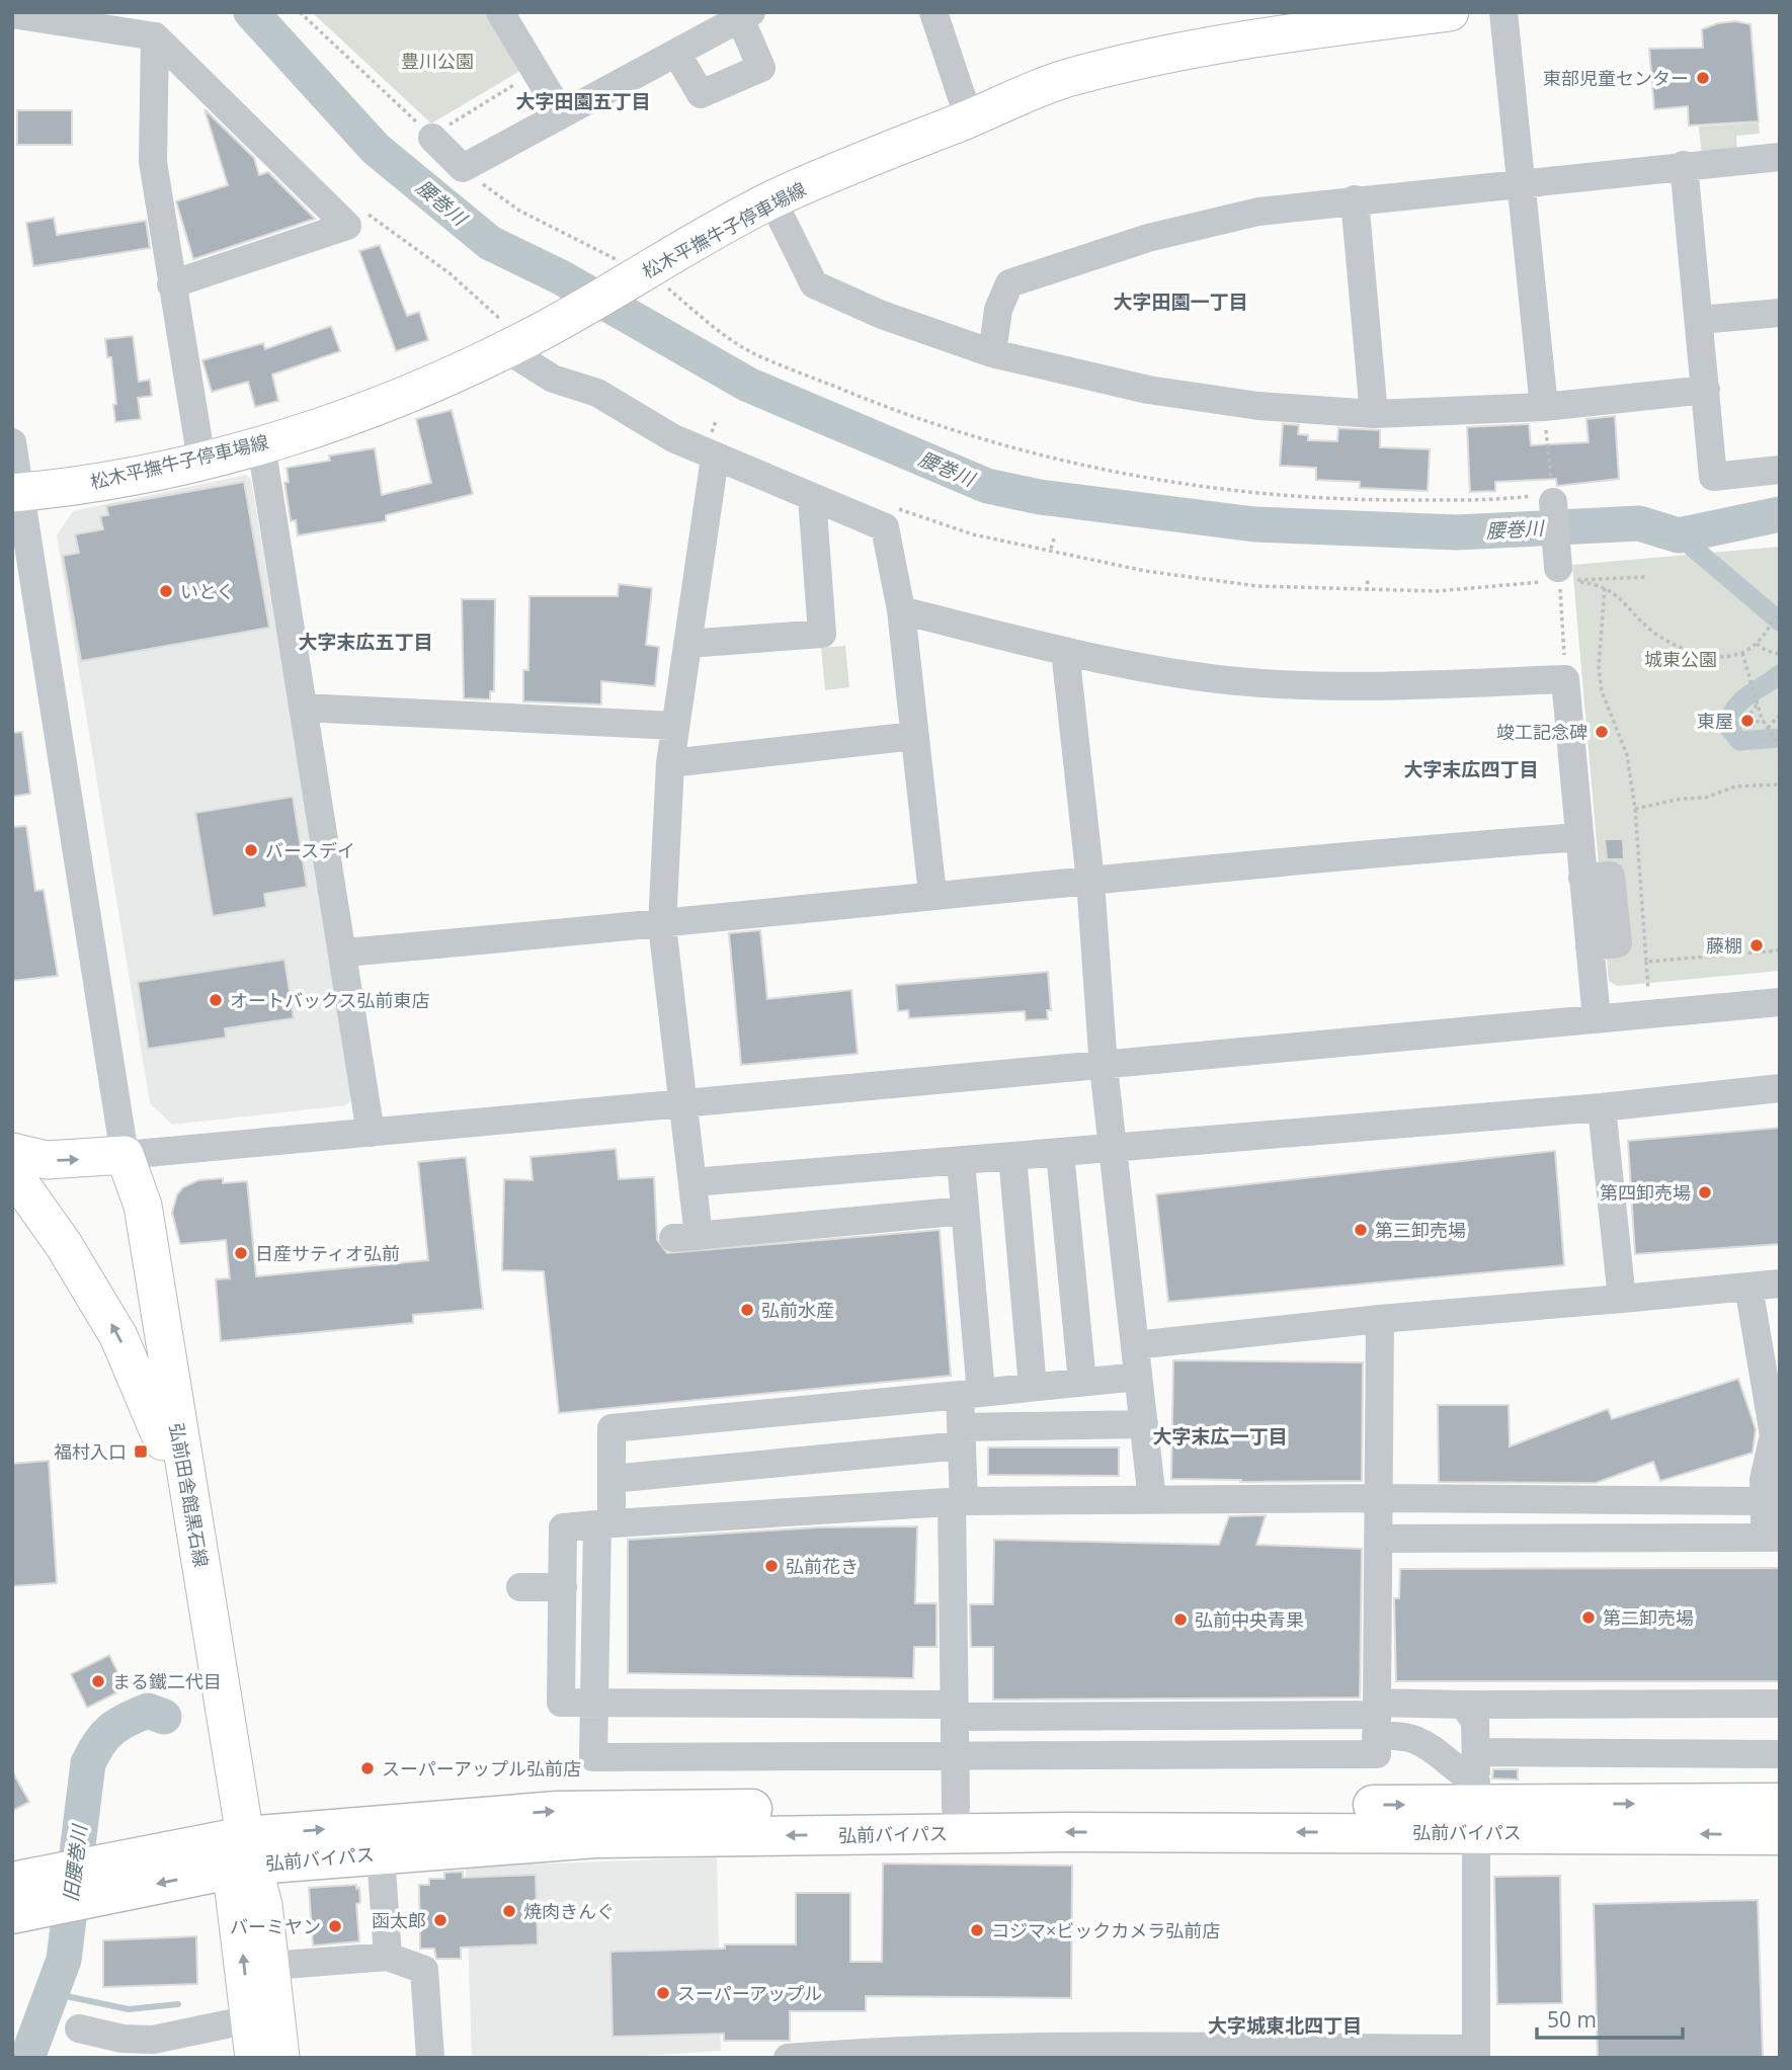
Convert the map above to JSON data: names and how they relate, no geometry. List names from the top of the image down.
{
  "streets": {
    "highway": ["弘前バイパス"],
    "main road": ["松木平撫牛子停車場線", "弘前田舎館黒石線"]
  },
  "crossings": [
    ["弘前田舎館黒石線", "弘前バイパス"]
  ],
  "districts": [
    "大字田園五丁目",
    "大字田園一丁目",
    "大字末広五丁目",
    "大字末広四丁目",
    "大字末広一丁目",
    "大字城東北四丁目"
  ],
  "water": ["腰巻川", "旧腰巻川"],
  "parks": ["豊川公園", "城東公園"],
  "places": {
    "other": [
      "東部児童センター",
      "いとく",
      "東屋",
      "竣工記念碑",
      "バースデイ",
      "藤棚",
      "オートバックス弘前東店",
      "第四卸売場",
      "第三卸売場",
      "日産サティオ弘前",
      "弘前水産",
      "弘前花き",
      "第二卸売場",
      "弘前中央青果",
      "まる鐵二代目",
      "スーパーアップル弘前店",
      "焼肉きんぐ",
      "函太郎",
      "バーミヤン",
      "コジマ×ビックカメラ弘前店",
      "スーパーアップル"
    ],
    "transit": ["福村入口"]
  },
  "scale_bar": "50 m"
}
